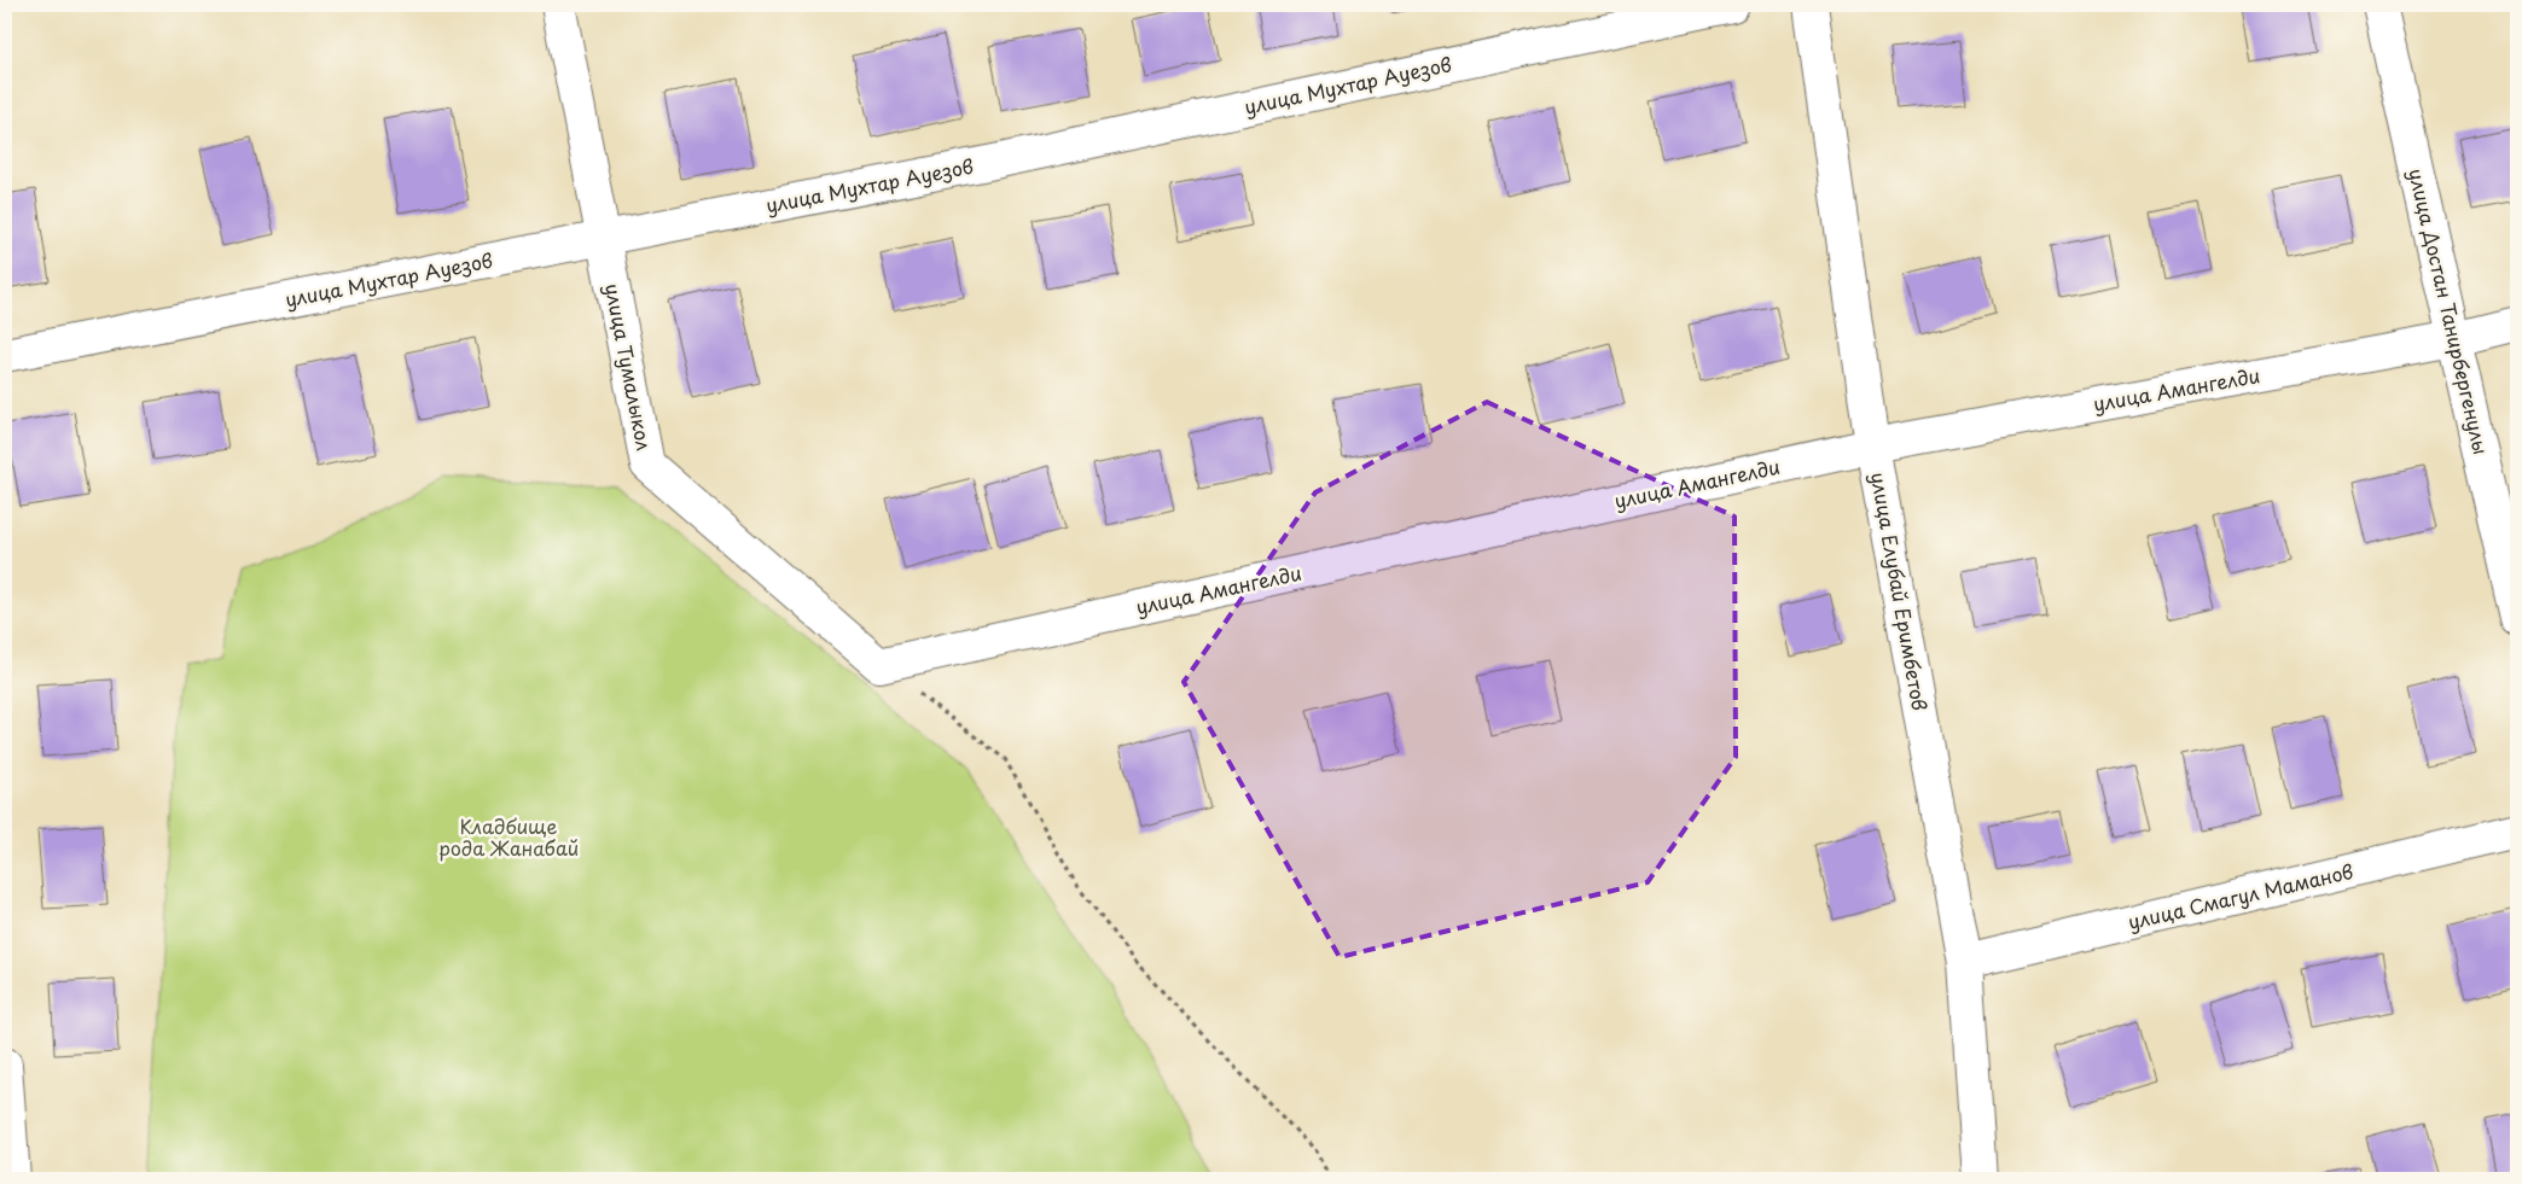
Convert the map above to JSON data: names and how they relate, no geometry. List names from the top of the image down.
{
  "streets": {
    "street": [
      "улица Мухтар Ауезов",
      "улица Достан Танирбергенулы",
      "улица Тумалыкол",
      "улица Амангелди",
      "улица Елубай Еримбетов",
      "улица Смагул Маманов"
    ]
  },
  "crossings": [
    ["улица Мухтар Ауезов", "улица Тумалыкол"],
    ["улица Достан Танирбергенулы", "улица Амангелди"],
    ["улица Тумалыкол", "улица Амангелди"],
    ["улица Амангелди", "улица Елубай Еримбетов"],
    ["улица Елубай Еримбетов", "улица Смагул Маманов"]
  ],
  "parks": ["Кладбище рода Жанабай"]
}
